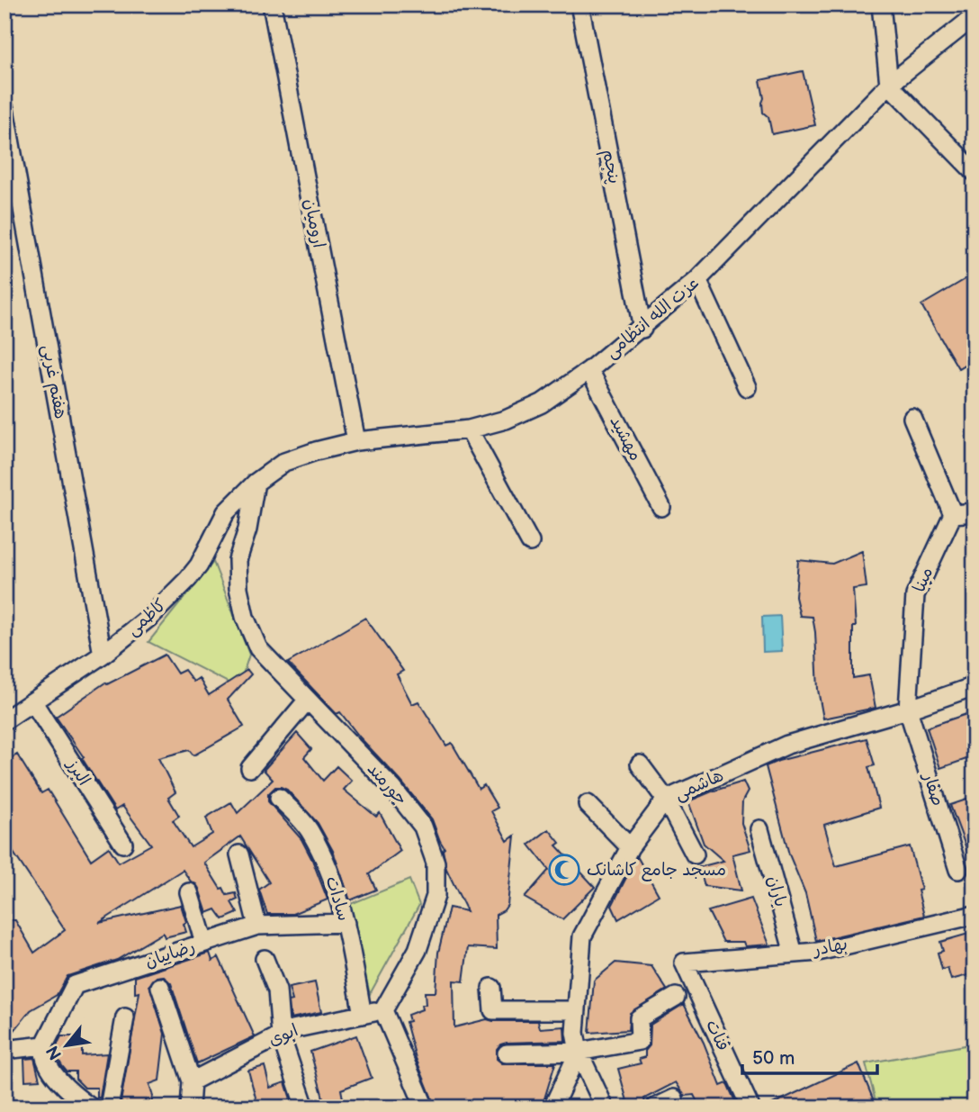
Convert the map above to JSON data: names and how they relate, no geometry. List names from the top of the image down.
{
  "streets": {
    "street": [
      "پنجم",
      "ارومیان",
      "عزت الله انتظامی",
      "هفتم غربی",
      "مهشید",
      "مینا",
      "کاظمی",
      "البرز",
      "جورمند",
      "هاشمی",
      "صفار",
      "باران",
      "سادات",
      "بهادر",
      "رضاییان",
      "ابوی",
      "قنات"
    ]
  },
  "crossings": [
    ["پنجم", "عزت الله انتظامی"],
    ["ارومیان", "عزت الله انتظامی"],
    ["عزت الله انتظامی", "مهشید"],
    ["عزت الله انتظامی", "کاظمی"],
    ["عزت الله انتظامی", "جورمند"],
    ["هفتم غربی", "کاظمی"],
    ["مینا", "هاشمی"],
    ["مینا", "صفار"],
    ["کاظمی", "البرز"],
    ["کاظمی", "جورمند"],
    ["جورمند", "ابوی"],
    ["هاشمی", "صفار"],
    ["باران", "بهادر"],
    ["سادات", "رضاییان"],
    ["سادات", "ابوی"],
    ["بهادر", "قنات"]
  ],
  "places": {
    "mosque": ["مسجد جامع کاشانک"]
  },
  "scale_bar": "50 m",
  "north": "bottom left"
}
